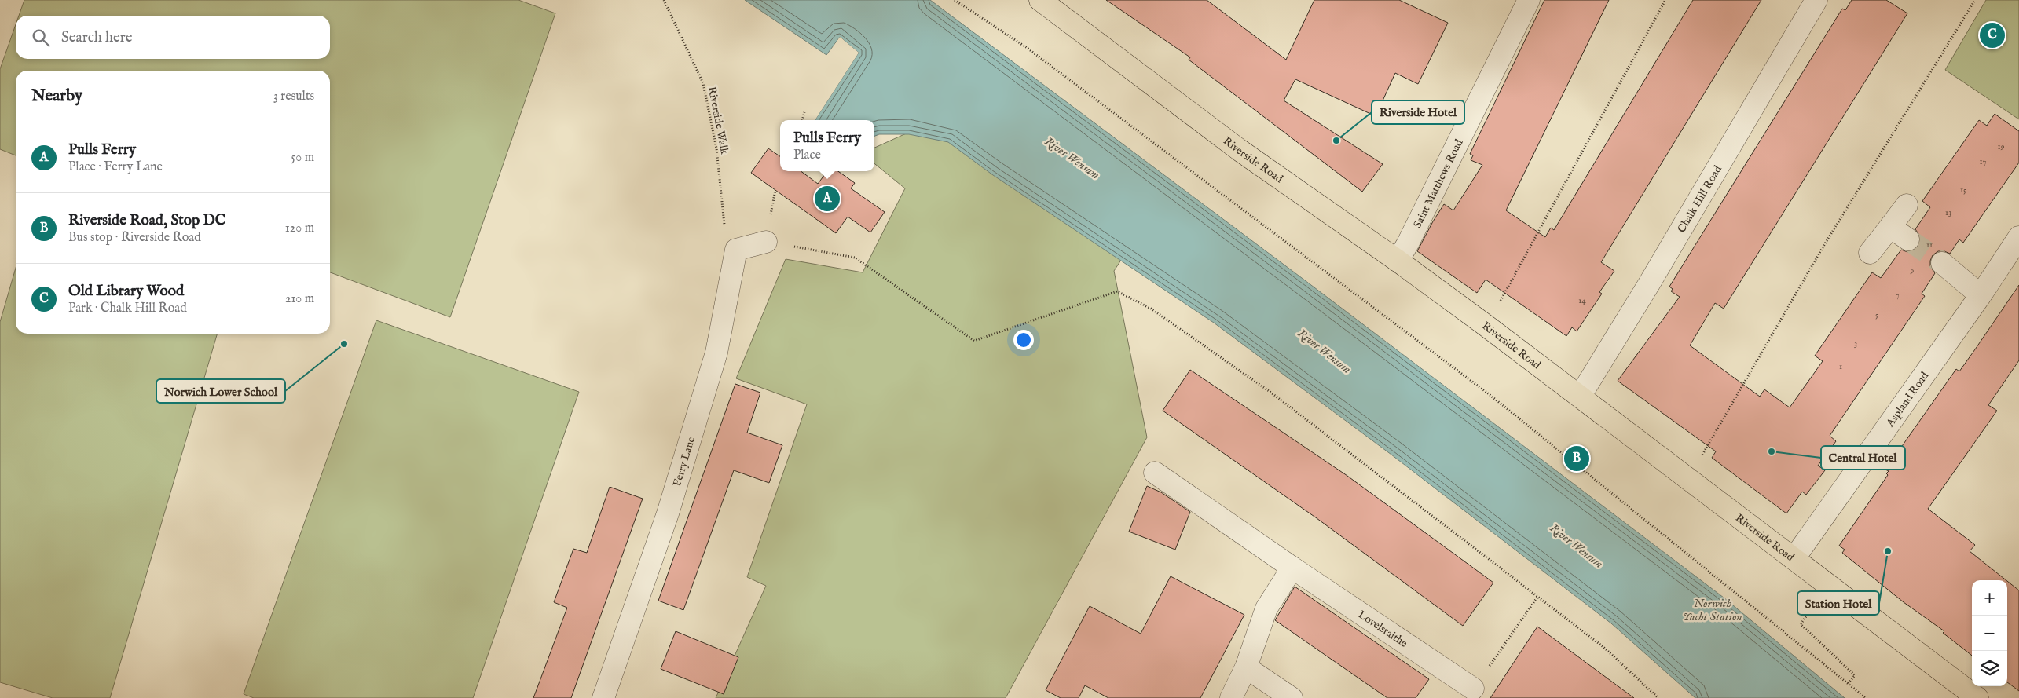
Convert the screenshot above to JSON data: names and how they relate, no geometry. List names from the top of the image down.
{
  "streets": {
    "main road": ["Riverside Road"],
    "street": [
      "Saint Matthews Road",
      "Chalk Hill Road",
      "Aspland Road",
      "Ferry Lane",
      "Lovelstaithe"
    ],
    "path": ["Riverside Walk"]
  },
  "crossings": [
    ["Riverside Walk", "Ferry Lane"],
    ["Riverside Road", "Saint Matthews Road"],
    ["Riverside Road", "Chalk Hill Road"],
    ["Riverside Road", "Aspland Road"]
  ],
  "water": ["River Wensum", "Norwich Yacht Station"],
  "places": [
    "Riverside Hotel",
    "Norwich Lower School",
    "Central Hotel",
    "Station Hotel"
  ],
  "house_numbers": [
    "19",
    "17",
    "15",
    "13",
    "11",
    "9",
    "7",
    "14",
    "5",
    "3",
    "1"
  ],
  "page": {
    "search": "Search here",
    "pins": ["C", "A", "B"],
    "heading": ["Nearby", "3 results"],
    "popup": ["Pulls Ferry", "Place"],
    "list": [
      {
        "mark": "A",
        "name": "Pulls Ferry",
        "note": "Place · Ferry Lane",
        "value": "50 m"
      },
      {
        "mark": "B",
        "name": "Riverside Road, Stop DC",
        "note": "Bus stop · Riverside Road",
        "value": "120 m"
      },
      {
        "mark": "C",
        "name": "Old Library Wood",
        "note": "Park · Chalk Hill Road",
        "value": "210 m"
      }
    ],
    "map_buttons": ["+", "−"]
  }
}
